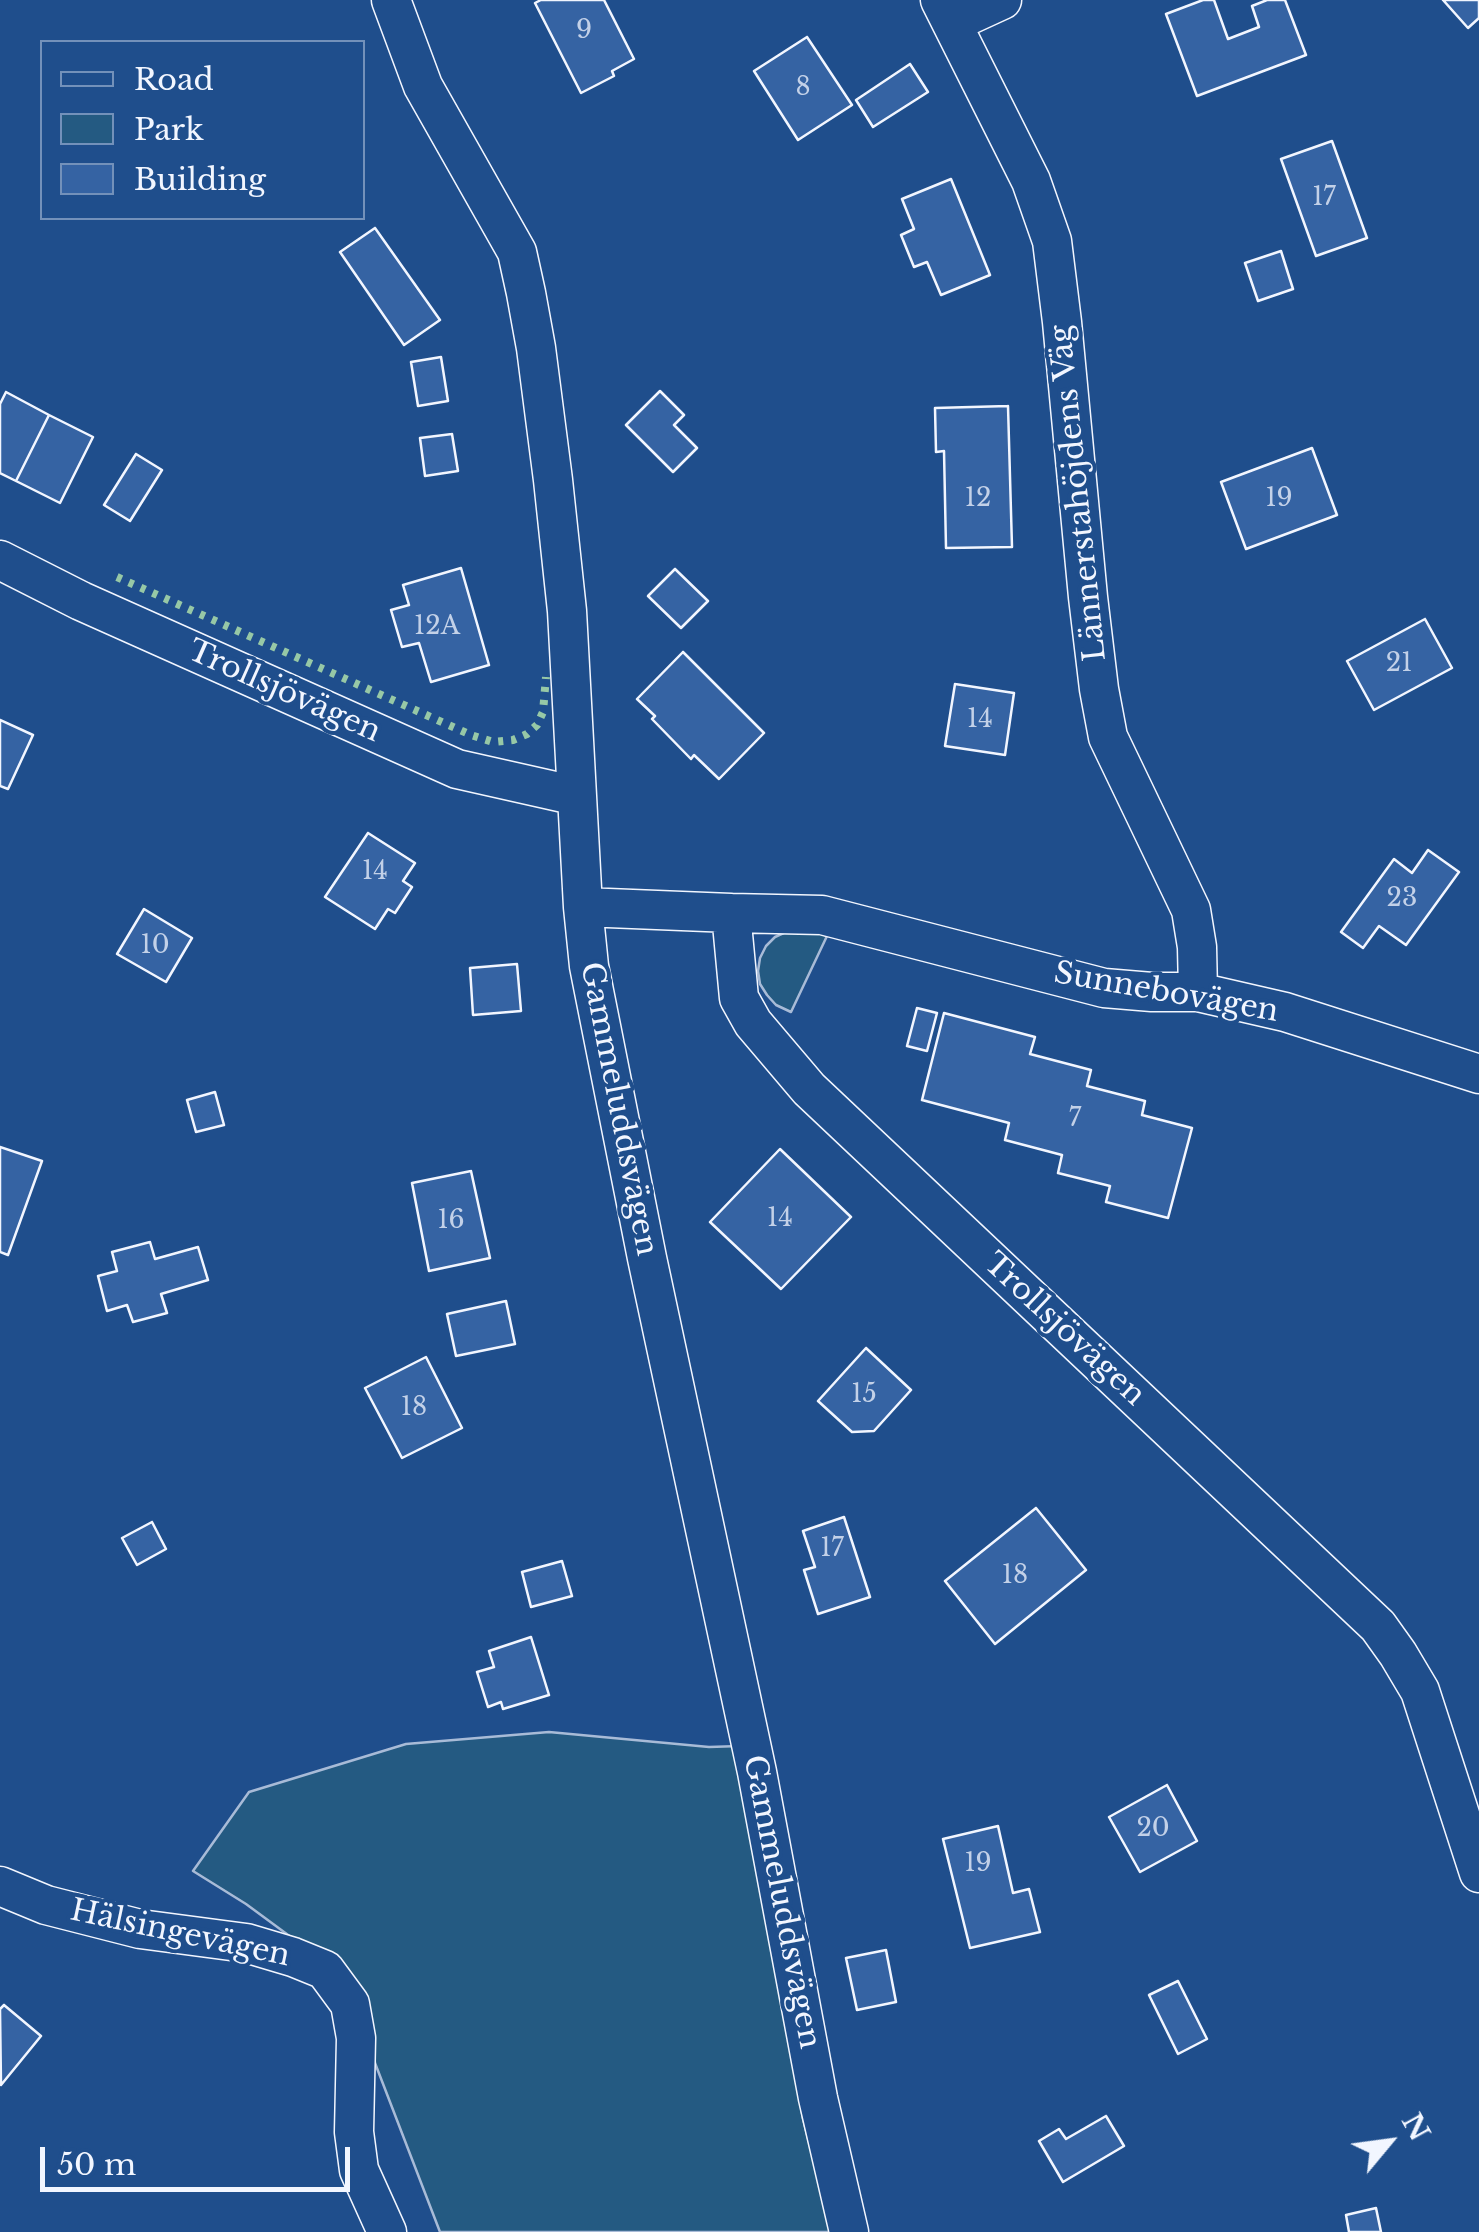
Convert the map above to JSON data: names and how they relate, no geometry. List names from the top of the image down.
{
  "streets": {
    "street": [
      "Lännerstahöjdens Väg",
      "Trollsjövägen",
      "Sunnebovägen",
      "Gammeluddsvägen",
      "Hälsingevägen"
    ]
  },
  "crossings": [
    ["Lännerstahöjdens Väg", "Sunnebovägen"],
    ["Trollsjövägen", "Sunnebovägen"],
    ["Trollsjövägen", "Gammeluddsvägen"]
  ],
  "house_numbers": [
    "9",
    "8",
    "17",
    "12",
    "19",
    "12A",
    "21",
    "14",
    "14",
    "23",
    "10",
    "7",
    "14",
    "16",
    "15",
    "18",
    "17",
    "18",
    "20",
    "19"
  ],
  "legend": ["Road", "Park", "Building"],
  "scale_bar": "50 m",
  "north": "top right"
}
